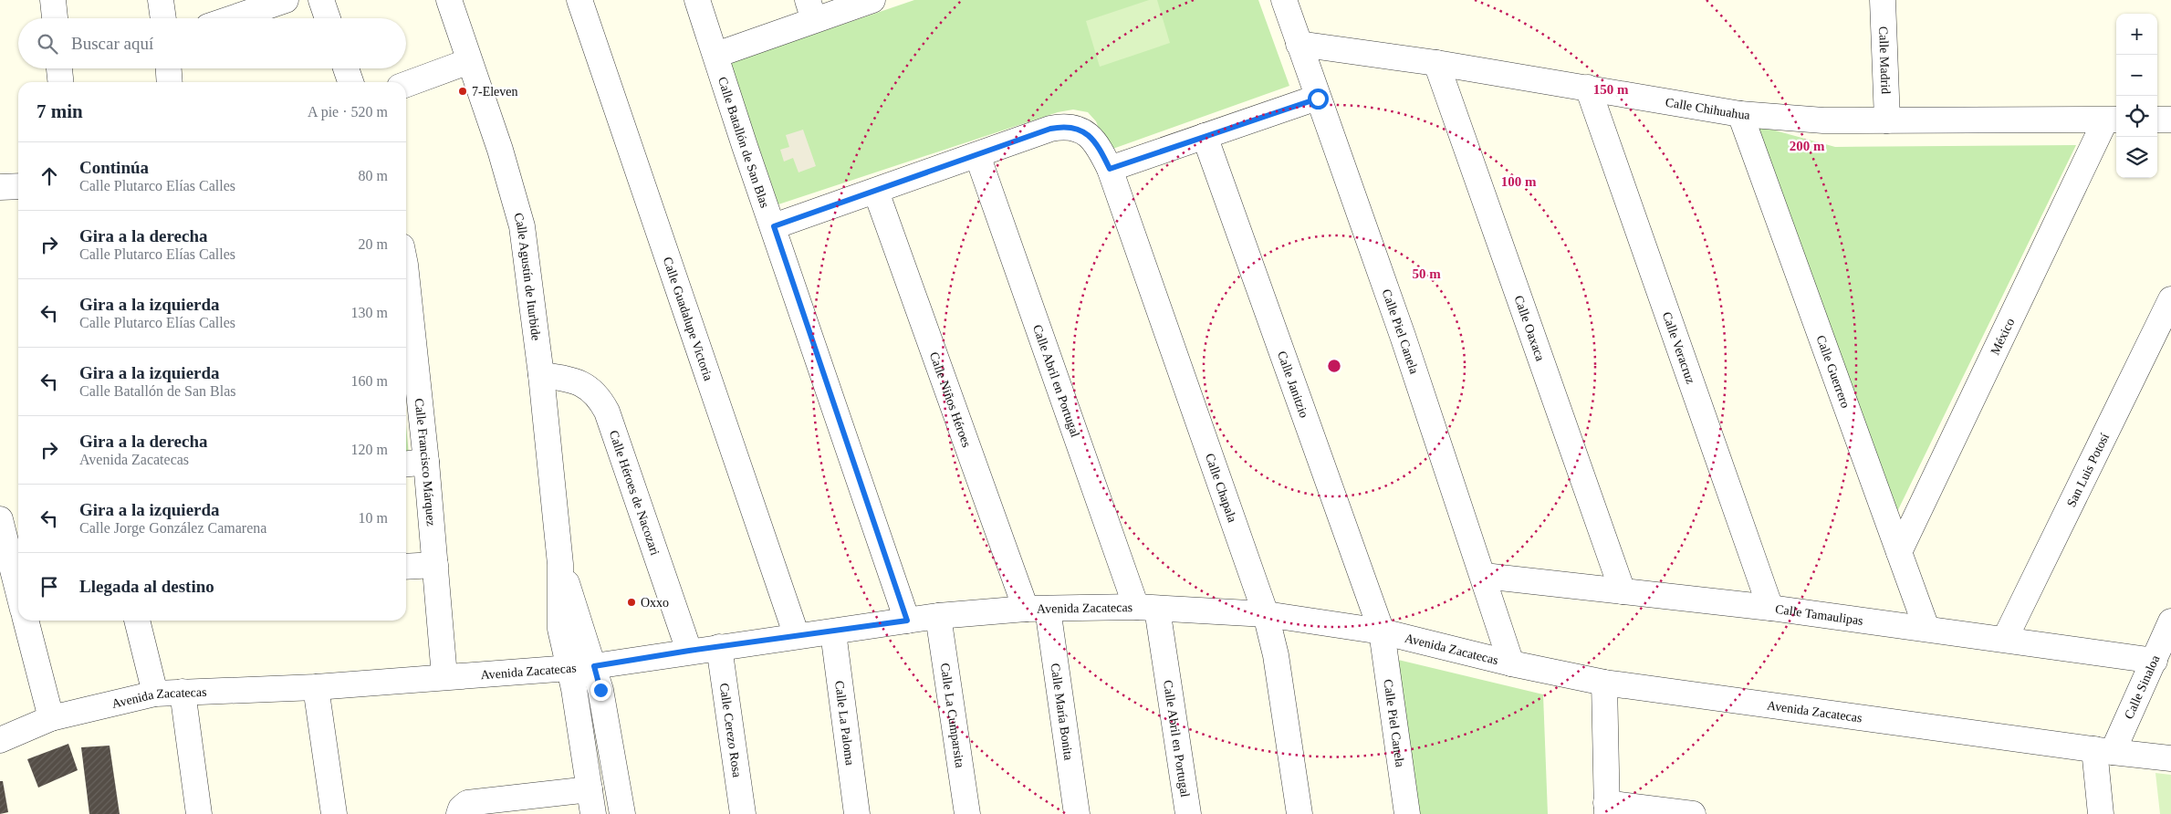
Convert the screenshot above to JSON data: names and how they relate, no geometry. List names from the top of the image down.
{
  "streets": {
    "street": [
      "Calle Madrid",
      "Calle Chihuahua",
      "Calle Batallón de San Blas",
      "Calle Agustín de Iturbide",
      "Calle Guadalupe Victoria",
      "Calle Oaxaca",
      "Calle Piel Canela",
      "México",
      "Calle Veracruz",
      "Calle Guerrero",
      "Calle Abril en Portugal",
      "Calle Janitzio",
      "Calle Niños Héroes",
      "Calle Francisco Márquez",
      "San Luis Potosí",
      "Calle Chapala",
      "Calle Héroes de Nacozari",
      "Avenida Zacatecas",
      "Calle Tamaulipas",
      "Calle Sinaloa",
      "Calle María Bonita",
      "Calle La Cumparsita",
      "Calle La Paloma",
      "Calle Cerezo Rosa"
    ]
  },
  "crossings": [
    ["Calle Madrid", "Calle Chihuahua"],
    ["Calle Chihuahua", "Calle Oaxaca"],
    ["Calle Chihuahua", "Calle Piel Canela"],
    ["Calle Chihuahua", "México"],
    ["Calle Chihuahua", "Calle Veracruz"],
    ["Calle Chihuahua", "Calle Guerrero"],
    ["Calle Batallón de San Blas", "Calle Chapala"],
    ["Calle Batallón de San Blas", "Avenida Zacatecas"],
    ["Calle Agustín de Iturbide", "Calle Héroes de Nacozari"],
    ["Calle Agustín de Iturbide", "Avenida Zacatecas"],
    ["Calle Guadalupe Victoria", "Avenida Zacatecas"],
    ["Calle Oaxaca", "Calle Tamaulipas"],
    ["Calle Piel Canela", "Calle Janitzio"],
    ["Calle Piel Canela", "Avenida Zacatecas"],
    ["Calle Piel Canela", "Calle Tamaulipas"],
    ["México", "Calle Guerrero"],
    ["Calle Veracruz", "Calle Tamaulipas"],
    ["Calle Guerrero", "Calle Tamaulipas"],
    ["Calle Abril en Portugal", "Calle Chapala"],
    ["Calle Abril en Portugal", "Avenida Zacatecas"],
    ["Calle Janitzio", "Avenida Zacatecas"],
    ["Calle Niños Héroes", "Calle Chapala"],
    ["Calle Niños Héroes", "Avenida Zacatecas"],
    ["Calle Niños Héroes", "Calle María Bonita"],
    ["Calle Francisco Márquez", "Avenida Zacatecas"],
    ["San Luis Potosí", "Calle Tamaulipas"],
    ["Calle Chapala", "Avenida Zacatecas"],
    ["Calle Héroes de Nacozari", "Avenida Zacatecas"],
    ["Avenida Zacatecas", "Calle Sinaloa"],
    ["Avenida Zacatecas", "Calle María Bonita"],
    ["Avenida Zacatecas", "Calle La Cumparsita"],
    ["Avenida Zacatecas", "Calle La Paloma"],
    ["Avenida Zacatecas", "Calle Cerezo Rosa"],
    ["Calle Tamaulipas", "Calle Sinaloa"]
  ],
  "places": ["7-Eleven", "Oxxo"],
  "page": {
    "map_buttons": ["+", "−"],
    "search": "Buscar aquí",
    "heading": ["7 min", "A pie · 520 m"],
    "list": [
      ["Continúa", "Calle Plutarco Elías Calles", "80 m"],
      ["Gira a la derecha", "Calle Plutarco Elías Calles", "20 m"],
      ["Gira a la izquierda", "Calle Plutarco Elías Calles", "130 m"],
      ["Gira a la izquierda", "Calle Batallón de San Blas", "160 m"],
      ["Gira a la derecha", "Avenida Zacatecas", "120 m"],
      ["Gira a la izquierda", "Calle Jorge González Camarena", "10 m"],
      "Llegada al destino"
    ]
  },
  "rings": [
    "150 m",
    "200 m",
    "100 m",
    "50 m"
  ]
}
